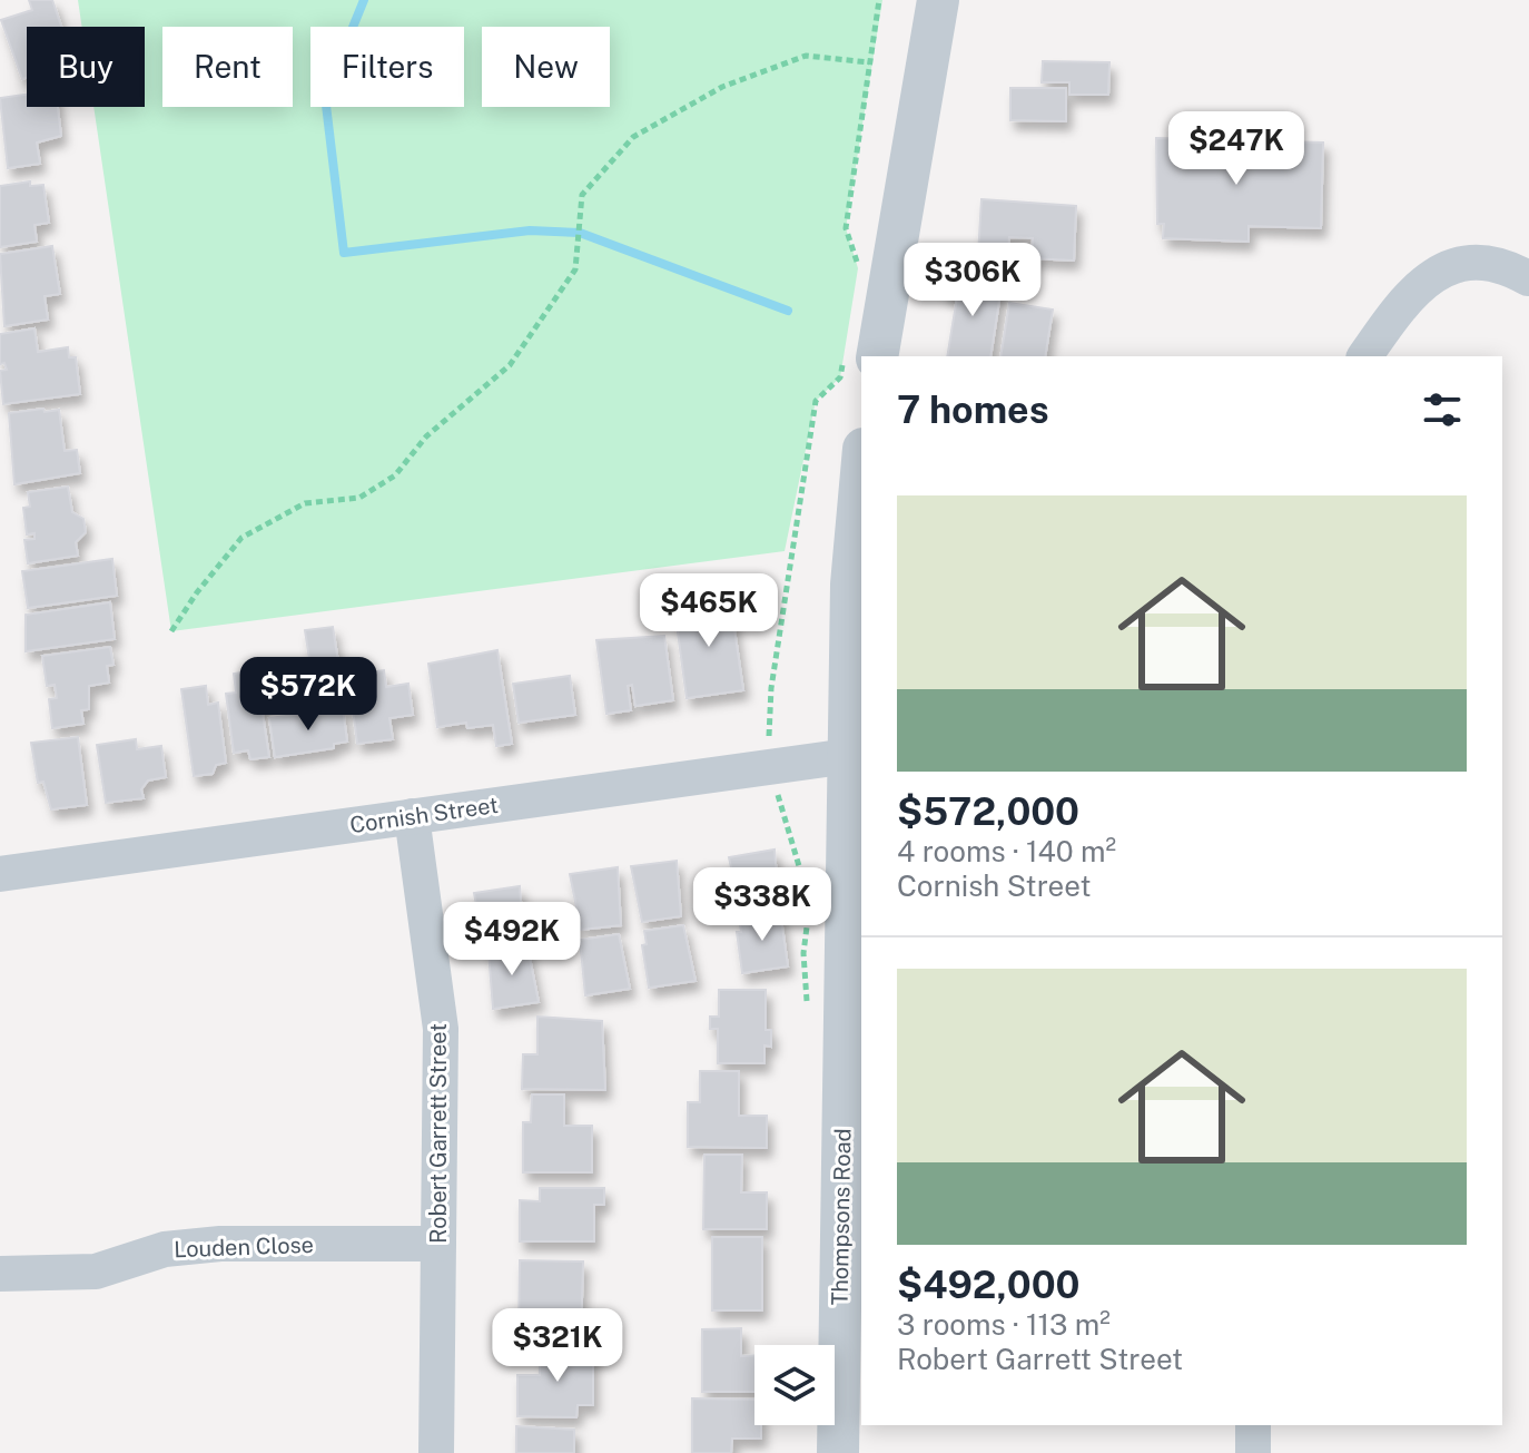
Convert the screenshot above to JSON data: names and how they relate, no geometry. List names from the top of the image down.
{
  "streets": {
    "street": [
      "Cornish Street",
      "Robert Garrett Street",
      "Thompsons Road",
      "Louden Close"
    ]
  },
  "crossings": [
    ["Cornish Street", "Robert Garrett Street"],
    ["Cornish Street", "Thompsons Road"],
    ["Robert Garrett Street", "Louden Close"]
  ],
  "page": {
    "chip": [
      "Buy",
      "Rent",
      "Filters",
      "New"
    ],
    "price": [
      "$247K",
      "$306K",
      "$465K",
      "$572K",
      "$338K",
      "$492K",
      "$321K"
    ],
    "heading": "7 homes",
    "list": [
      {
        "name": "$572,000",
        "note": "4 rooms · 140 m² · Cornish Street"
      },
      {
        "name": "$492,000",
        "note": "3 rooms · 113 m² · Robert Garrett Street"
      }
    ]
  }
}
